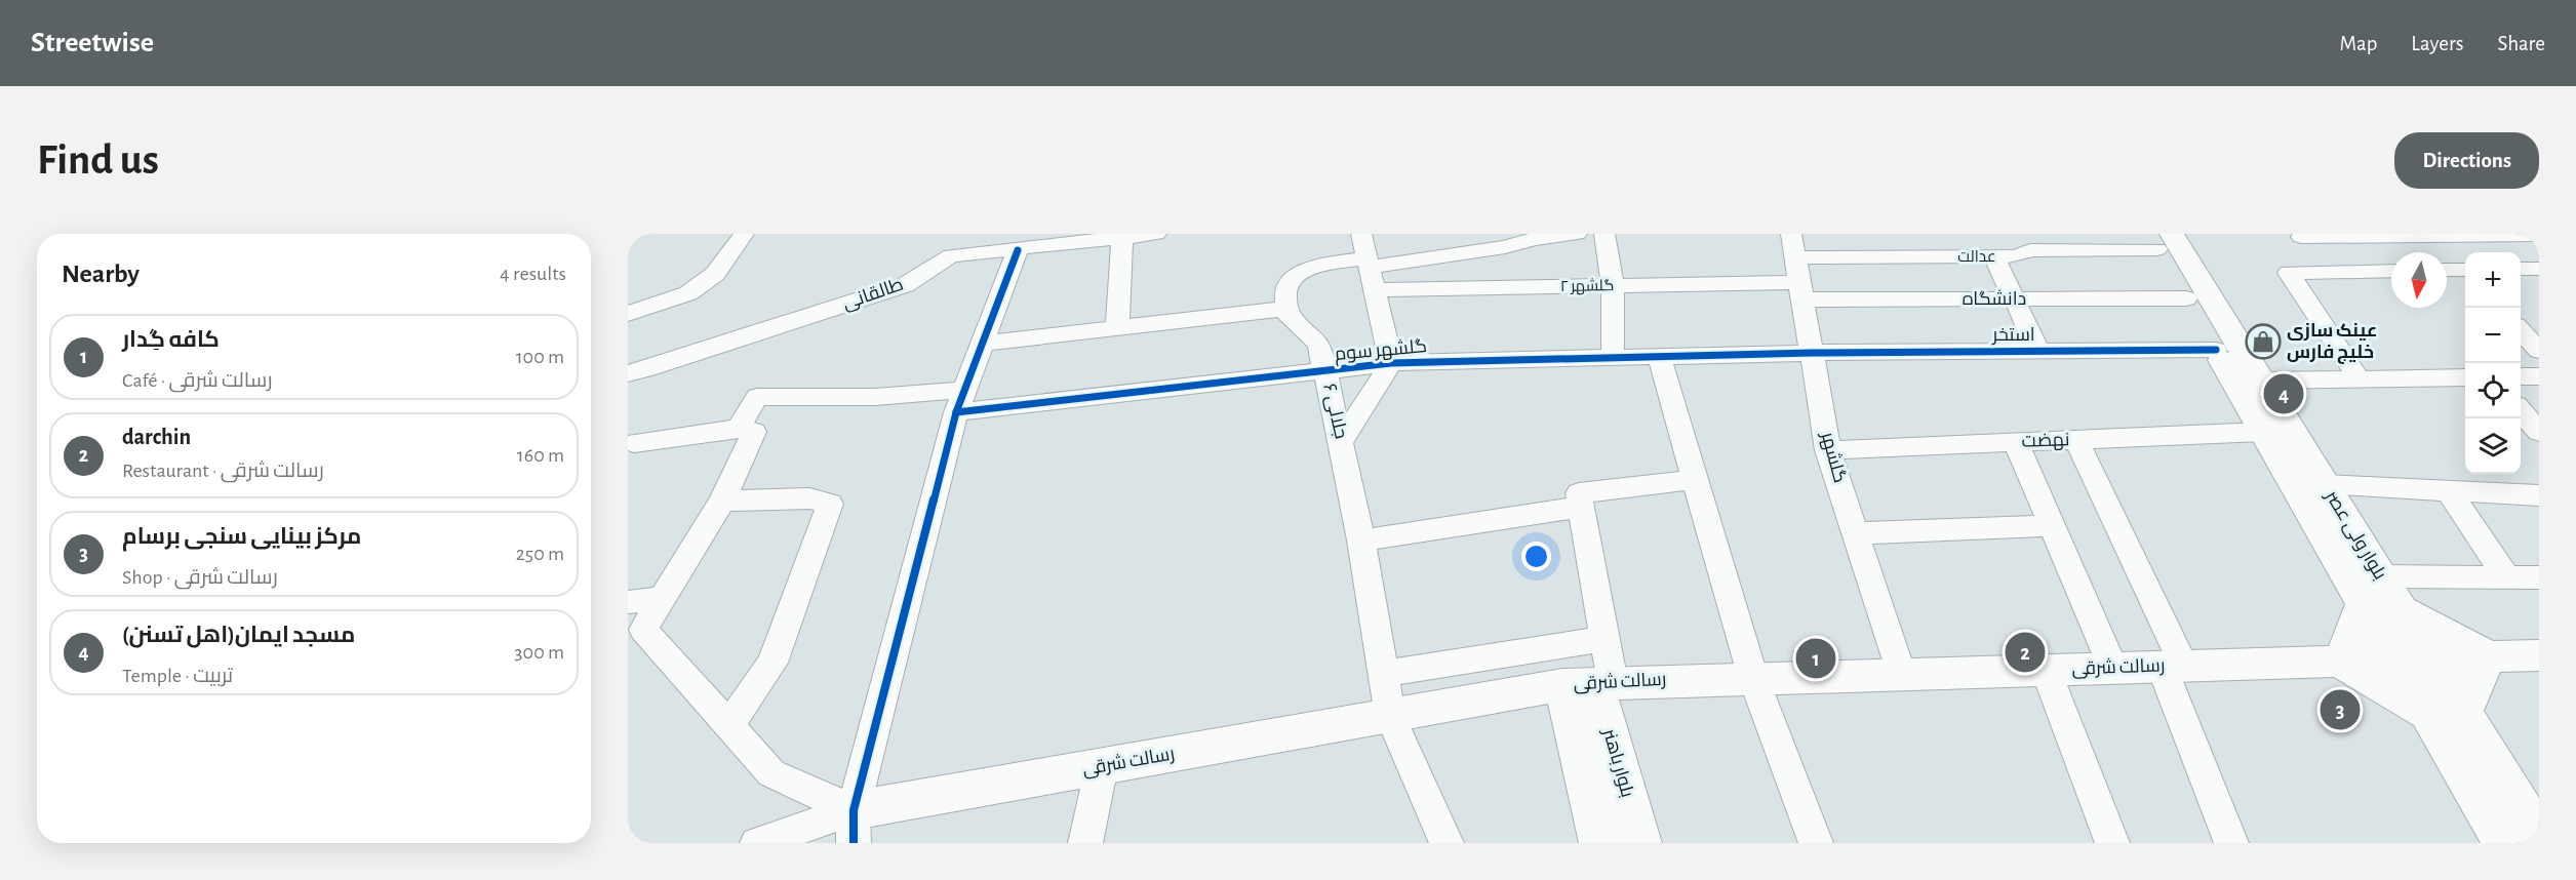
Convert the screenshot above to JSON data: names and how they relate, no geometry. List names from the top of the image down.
{
  "streets": {
    "main road": ["بلوار ولی عصر", "رسالت شرقی", "بلوار باهنر"],
    "street": [
      "عدالت",
      "گلشهر ۲",
      "طالقانی",
      "دانشگاه",
      "استخر",
      "گلشهر سوم",
      "جلالی ۶",
      "نهضت",
      "گلشهر"
    ]
  },
  "crossings": [
    ["عدالت", "گلشهر ۲"],
    ["عدالت", "دانشگاه"],
    ["عدالت", "گلشهر"],
    ["عدالت", "بلوار ولی عصر"],
    ["گلشهر ۲", "دانشگاه"],
    ["گلشهر ۲", "گلشهر"],
    ["دانشگاه", "گلشهر"],
    ["دانشگاه", "بلوار ولی عصر"],
    ["استخر", "گلشهر سوم"],
    ["استخر", "گلشهر"],
    ["استخر", "بلوار ولی عصر"],
    ["گلشهر سوم", "جلالی ۶"],
    ["گلشهر سوم", "گلشهر"],
    ["جلالی ۶", "رسالت شرقی"],
    ["نهضت", "گلشهر"],
    ["نهضت", "بلوار ولی عصر"],
    ["گلشهر", "رسالت شرقی"],
    ["بلوار ولی عصر", "رسالت شرقی"],
    ["رسالت شرقی", "بلوار باهنر"]
  ],
  "places": {
    "shop": ["عینک سازی خلیج فارس"]
  },
  "north": "bottom",
  "page": {
    "header": "Streetwise",
    "nav": ["Map", "Layers", "Share"],
    "buttons": "Directions",
    "title": "Find us",
    "heading": ["Nearby", "4 results"],
    "map_buttons": ["+", "−"],
    "list": [
      {
        "mark": "1",
        "name": "کافه گِدار",
        "note": "Café · رسالت شرقی",
        "value": "100 m"
      },
      {
        "mark": "2",
        "name": "darchin",
        "note": "Restaurant · رسالت شرقی",
        "value": "160 m"
      },
      {
        "mark": "3",
        "name": "مرکز بینایی سنجی برسام",
        "note": "Shop · رسالت شرقی",
        "value": "250 m"
      },
      {
        "mark": "4",
        "name": "مسجد ایمان(اهل تسنن)",
        "note": "Temple · تربیت",
        "value": "300 m"
      }
    ],
    "pins": [
      "4",
      "2",
      "1",
      "3"
    ]
  }
}
